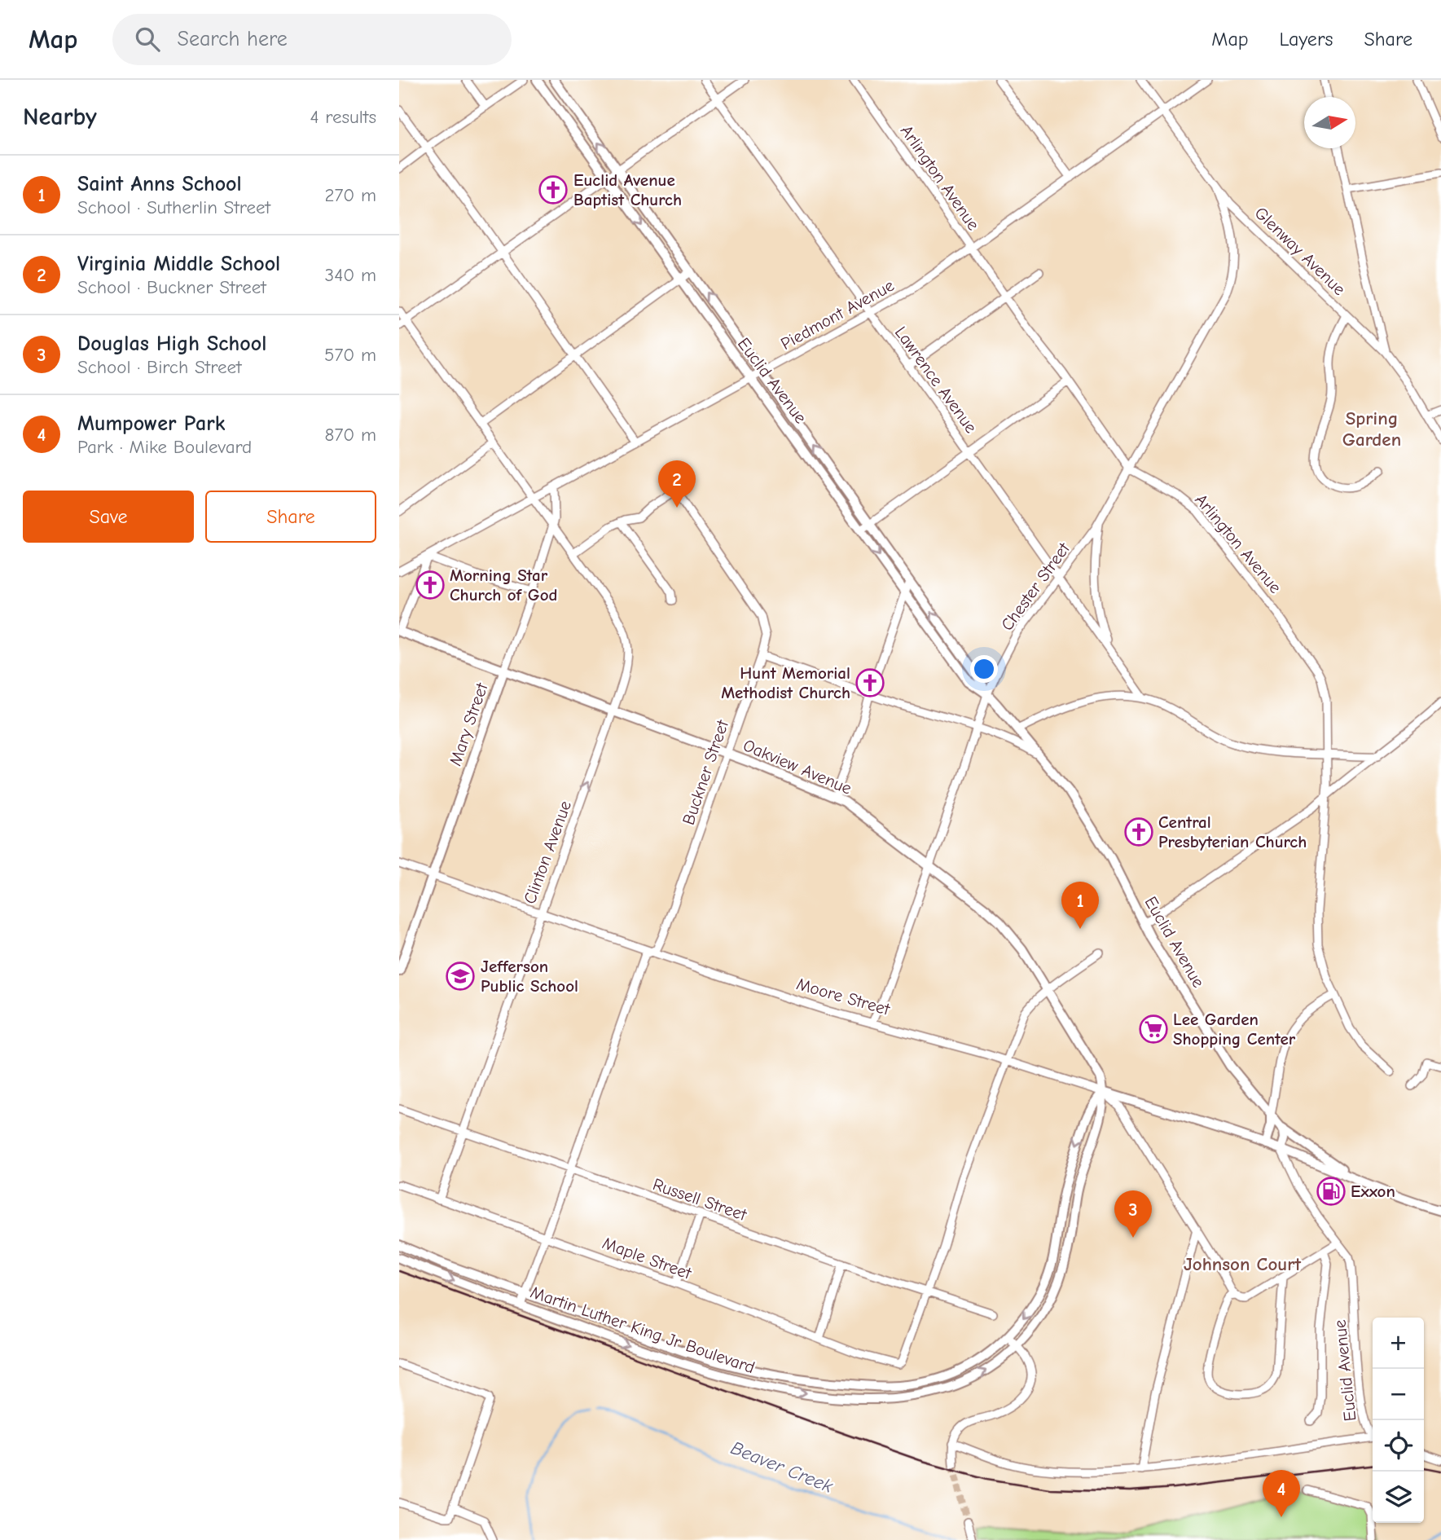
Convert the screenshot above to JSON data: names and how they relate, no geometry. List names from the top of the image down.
{
  "streets": {
    "main road": [
      "Euclid Avenue",
      "Mary Street",
      "Oakview Avenue",
      "Moore Street",
      "Martin Luther King Jr Boulevard"
    ],
    "street": [
      "Arlington Avenue",
      "Glenway Avenue",
      "Piedmont Avenue",
      "Lawrence Avenue",
      "Chester Street",
      "Buckner Street",
      "Clinton Avenue",
      "Russell Street",
      "Maple Street"
    ]
  },
  "crossings": [
    ["Arlington Avenue", "Piedmont Avenue"],
    ["Arlington Avenue", "Chester Street"],
    ["Glenway Avenue", "Piedmont Avenue"],
    ["Glenway Avenue", "Chester Street"],
    ["Piedmont Avenue", "Lawrence Avenue"],
    ["Piedmont Avenue", "Euclid Avenue"],
    ["Piedmont Avenue", "Mary Street"],
    ["Piedmont Avenue", "Clinton Avenue"],
    ["Lawrence Avenue", "Chester Street"],
    ["Euclid Avenue", "Chester Street"],
    ["Euclid Avenue", "Moore Street"],
    ["Chester Street", "Oakview Avenue"],
    ["Chester Street", "Moore Street"],
    ["Mary Street", "Oakview Avenue"],
    ["Mary Street", "Clinton Avenue"],
    ["Mary Street", "Moore Street"],
    ["Oakview Avenue", "Buckner Street"],
    ["Oakview Avenue", "Clinton Avenue"],
    ["Oakview Avenue", "Moore Street"],
    ["Oakview Avenue", "Martin Luther King Jr Boulevard"],
    ["Buckner Street", "Moore Street"],
    ["Buckner Street", "Russell Street"],
    ["Buckner Street", "Maple Street"],
    ["Buckner Street", "Martin Luther King Jr Boulevard"],
    ["Clinton Avenue", "Moore Street"],
    ["Clinton Avenue", "Russell Street"],
    ["Clinton Avenue", "Maple Street"],
    ["Moore Street", "Martin Luther King Jr Boulevard"],
    ["Russell Street", "Maple Street"]
  ],
  "districts": ["Spring Garden", "Johnson Court"],
  "water": ["Beaver Creek"],
  "places": {
    "church": [
      "Euclid Avenue Baptist Church",
      "Morning Star Church of God",
      "Hunt Memorial Methodist Church",
      "Central Presbyterian Church"
    ],
    "school or university": ["Jefferson Public School"],
    "supermarket": ["Lee Garden Shopping Center"],
    "fuel station": ["Exxon"]
  },
  "north": "right",
  "page": {
    "header": "Map",
    "search": "Search here",
    "nav": ["Map", "Layers", "Share"],
    "heading": ["Nearby", "4 results"],
    "list": [
      {
        "mark": "1",
        "name": "Saint Anns School",
        "note": "School · Sutherlin Street",
        "value": "270 m"
      },
      {
        "mark": "2",
        "name": "Virginia Middle School",
        "note": "School · Buckner Street",
        "value": "340 m"
      },
      {
        "mark": "3",
        "name": "Douglas High School",
        "note": "School · Birch Street",
        "value": "570 m"
      },
      {
        "mark": "4",
        "name": "Mumpower Park",
        "note": "Park · Mike Boulevard",
        "value": "870 m"
      }
    ],
    "pins": [
      "2",
      "1",
      "3",
      "4"
    ],
    "buttons": ["Save", "Share"],
    "map_buttons": ["+", "−"]
  }
}
